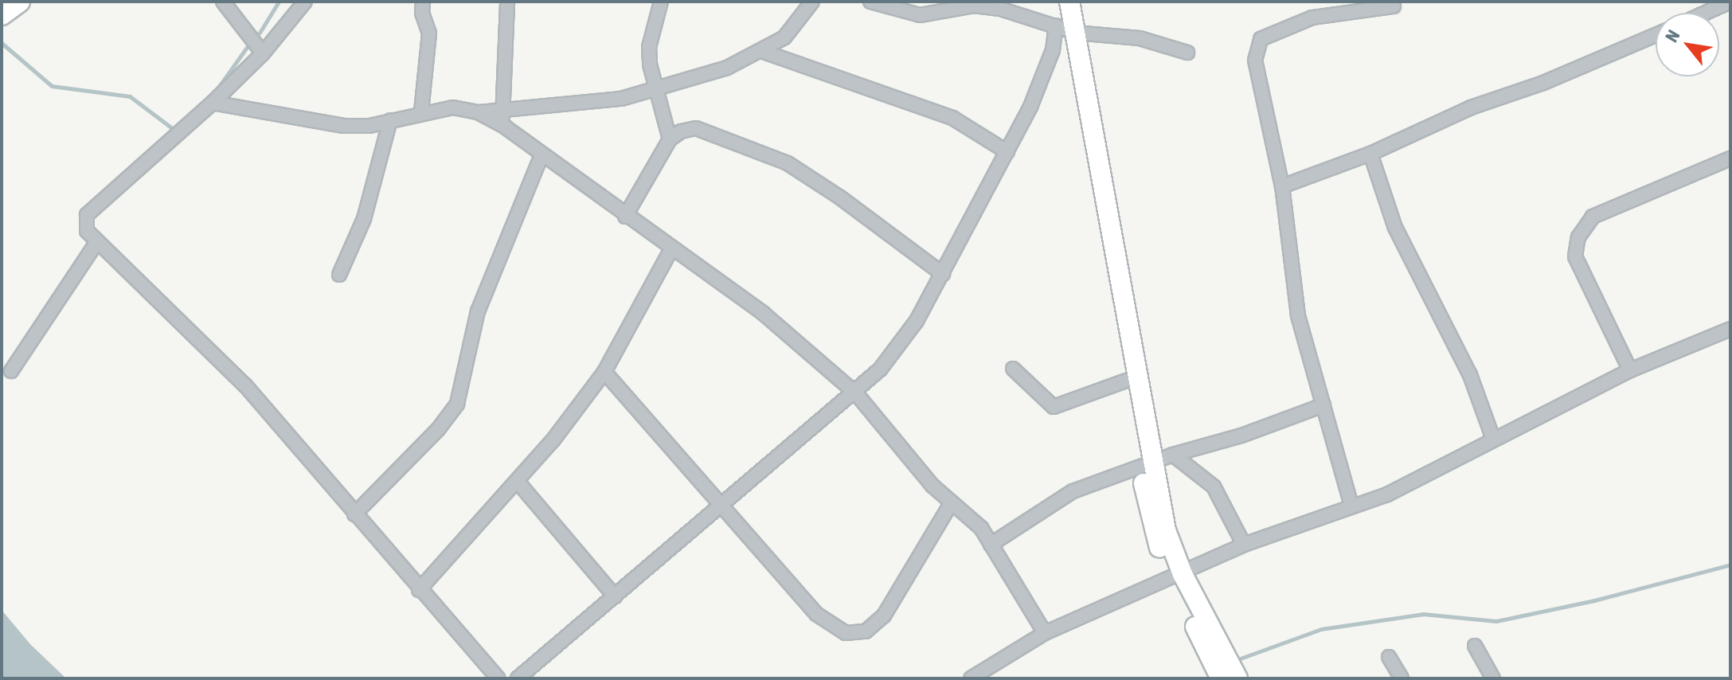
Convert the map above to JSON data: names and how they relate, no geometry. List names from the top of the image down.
{
  "north": "top left"
}
